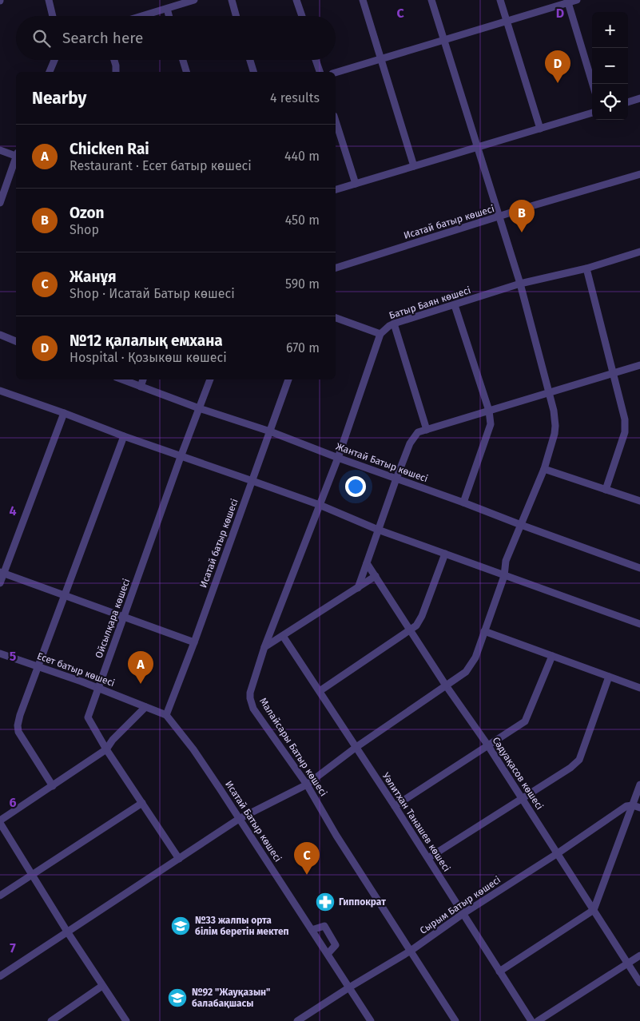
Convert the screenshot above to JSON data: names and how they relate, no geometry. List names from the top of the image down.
{
  "streets": {
    "street": [
      "Исатай батыр көшесі",
      "Батыр Баян көшесі",
      "Жантай Батыр көшесі",
      "Ойсылқара көшесі",
      "Есет батыр көшесі",
      "Малайсары Батыр көшесі",
      "Сәдуақасов көшесі",
      "Исатай Батыр көшесі",
      "Уәлитхан Танашев көшесі",
      "Сырым Батыр көшесі"
    ]
  },
  "crossings": [
    ["Исатай батыр көшесі", "Жантай Батыр көшесі"],
    ["Исатай батыр көшесі", "Есет батыр көшесі"],
    ["Исатай батыр көшесі", "Исатай Батыр көшесі"],
    ["Жантай Батыр көшесі", "Ойсылқара көшесі"],
    ["Ойсылқара көшесі", "Есет батыр көшесі"],
    ["Есет батыр көшесі", "Исатай Батыр көшесі"],
    ["Малайсары Батыр көшесі", "Сырым Батыр көшесі"],
    ["Сәдуақасов көшесі", "Сырым Батыр көшесі"],
    ["Исатай Батыр көшесі", "Сырым Батыр көшесі"],
    ["Уәлитхан Танашев көшесі", "Сырым Батыр көшесі"]
  ],
  "places": {
    "pharmacy": ["Гиппократ"],
    "school or university": ["№33 жалпы орта білім беретін мектеп", "№92 \"Жауқазын\" балабақшасы"]
  },
  "page": {
    "map_buttons": ["+", "−"],
    "search": "Search here",
    "pins": [
      "D",
      "B",
      "A",
      "C"
    ],
    "heading": ["Nearby", "4 results"],
    "list": [
      {
        "mark": "A",
        "name": "Chicken Rai",
        "note": "Restaurant · Есет батыр көшесі",
        "value": "440 m"
      },
      {
        "mark": "B",
        "name": "Ozon",
        "note": "Shop",
        "value": "450 m"
      },
      {
        "mark": "C",
        "name": "Жанұя",
        "note": "Shop · Исатай Батыр көшесі",
        "value": "590 m"
      },
      {
        "mark": "D",
        "name": "№12 қалалық емхана",
        "note": "Hospital · Қозыкөш көшесі",
        "value": "670 m"
      }
    ]
  },
  "grid": {
    "columns": ["C", "D"],
    "rows": [
      "4",
      "5",
      "6",
      "7"
    ]
  }
}
